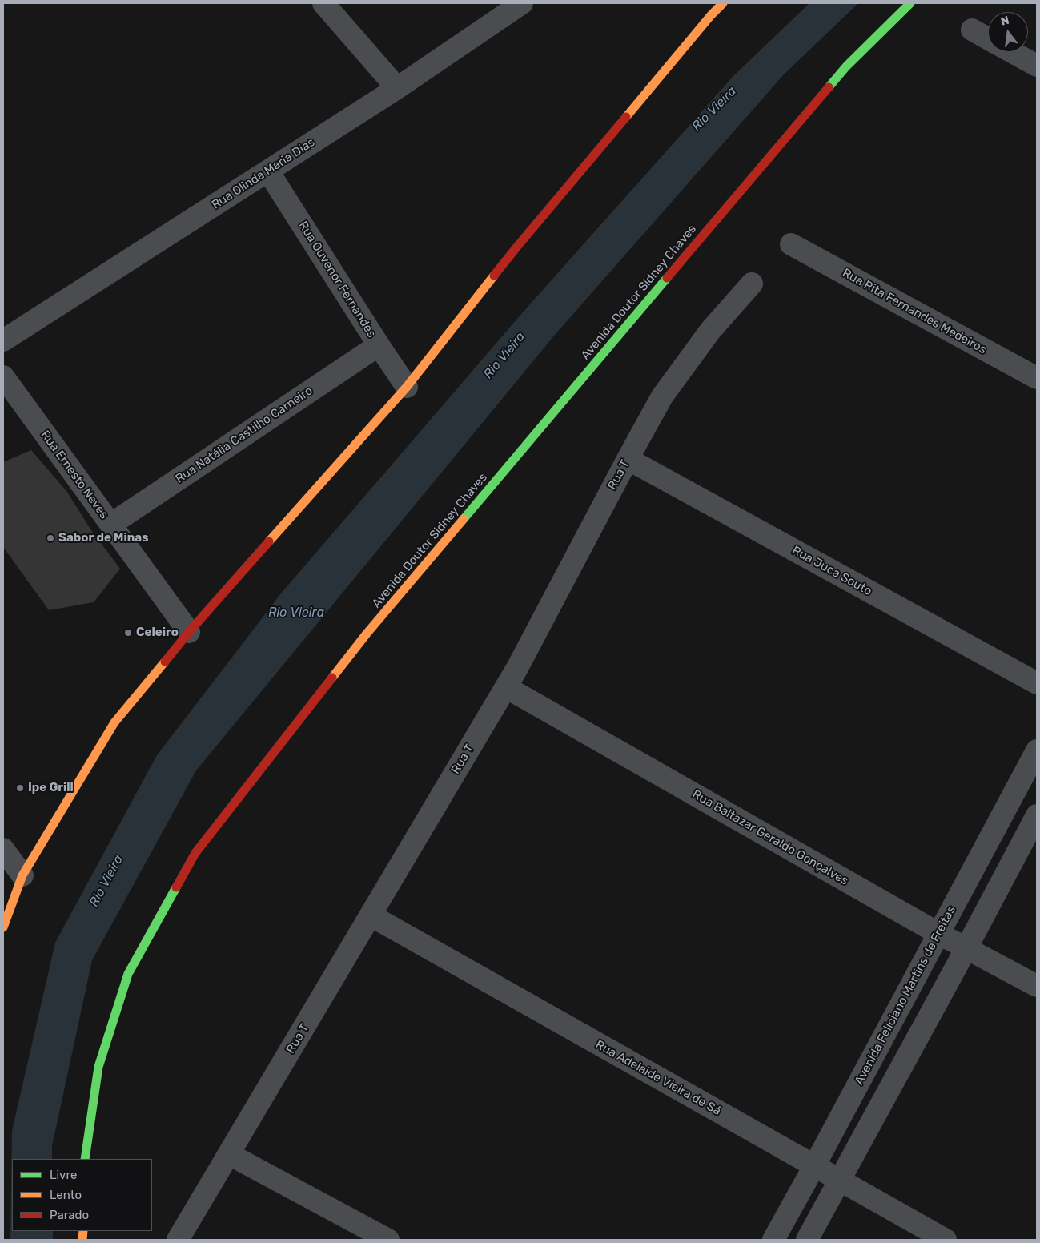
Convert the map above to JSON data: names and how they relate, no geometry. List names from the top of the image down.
{
  "streets": {
    "main road": ["Avenida Doutor Sidney Chaves"],
    "street": [
      "Rua Olinda Maria Dias",
      "Rua Ouvenor Fernandes",
      "Rua Rita Fernandes Medeiros",
      "Rua Natália Castilho Carneiro",
      "Rua Ernesto Neves",
      "Rua T",
      "Rua Juca Souto",
      "Rua Baltazar Geraldo Gonçalves",
      "Avenida Feliciano Martins de Freitas",
      "Rua Adelaide Vieira de Sá"
    ]
  },
  "crossings": [
    ["Rua Olinda Maria Dias", "Rua Ouvenor Fernandes"],
    ["Rua Ouvenor Fernandes", "Rua Natália Castilho Carneiro"],
    ["Rua Natália Castilho Carneiro", "Rua Ernesto Neves"],
    ["Rua T", "Rua Juca Souto"],
    ["Rua T", "Rua Baltazar Geraldo Gonçalves"],
    ["Rua T", "Rua Adelaide Vieira de Sá"],
    ["Rua Baltazar Geraldo Gonçalves", "Avenida Feliciano Martins de Freitas"],
    ["Avenida Feliciano Martins de Freitas", "Rua Adelaide Vieira de Sá"]
  ],
  "water": ["Rio Vieira"],
  "places": ["Sabor de Minas", "Celeiro", "Ipe Grill"],
  "legend": ["Livre", "Lento", "Parado"],
  "north": "top"
}
